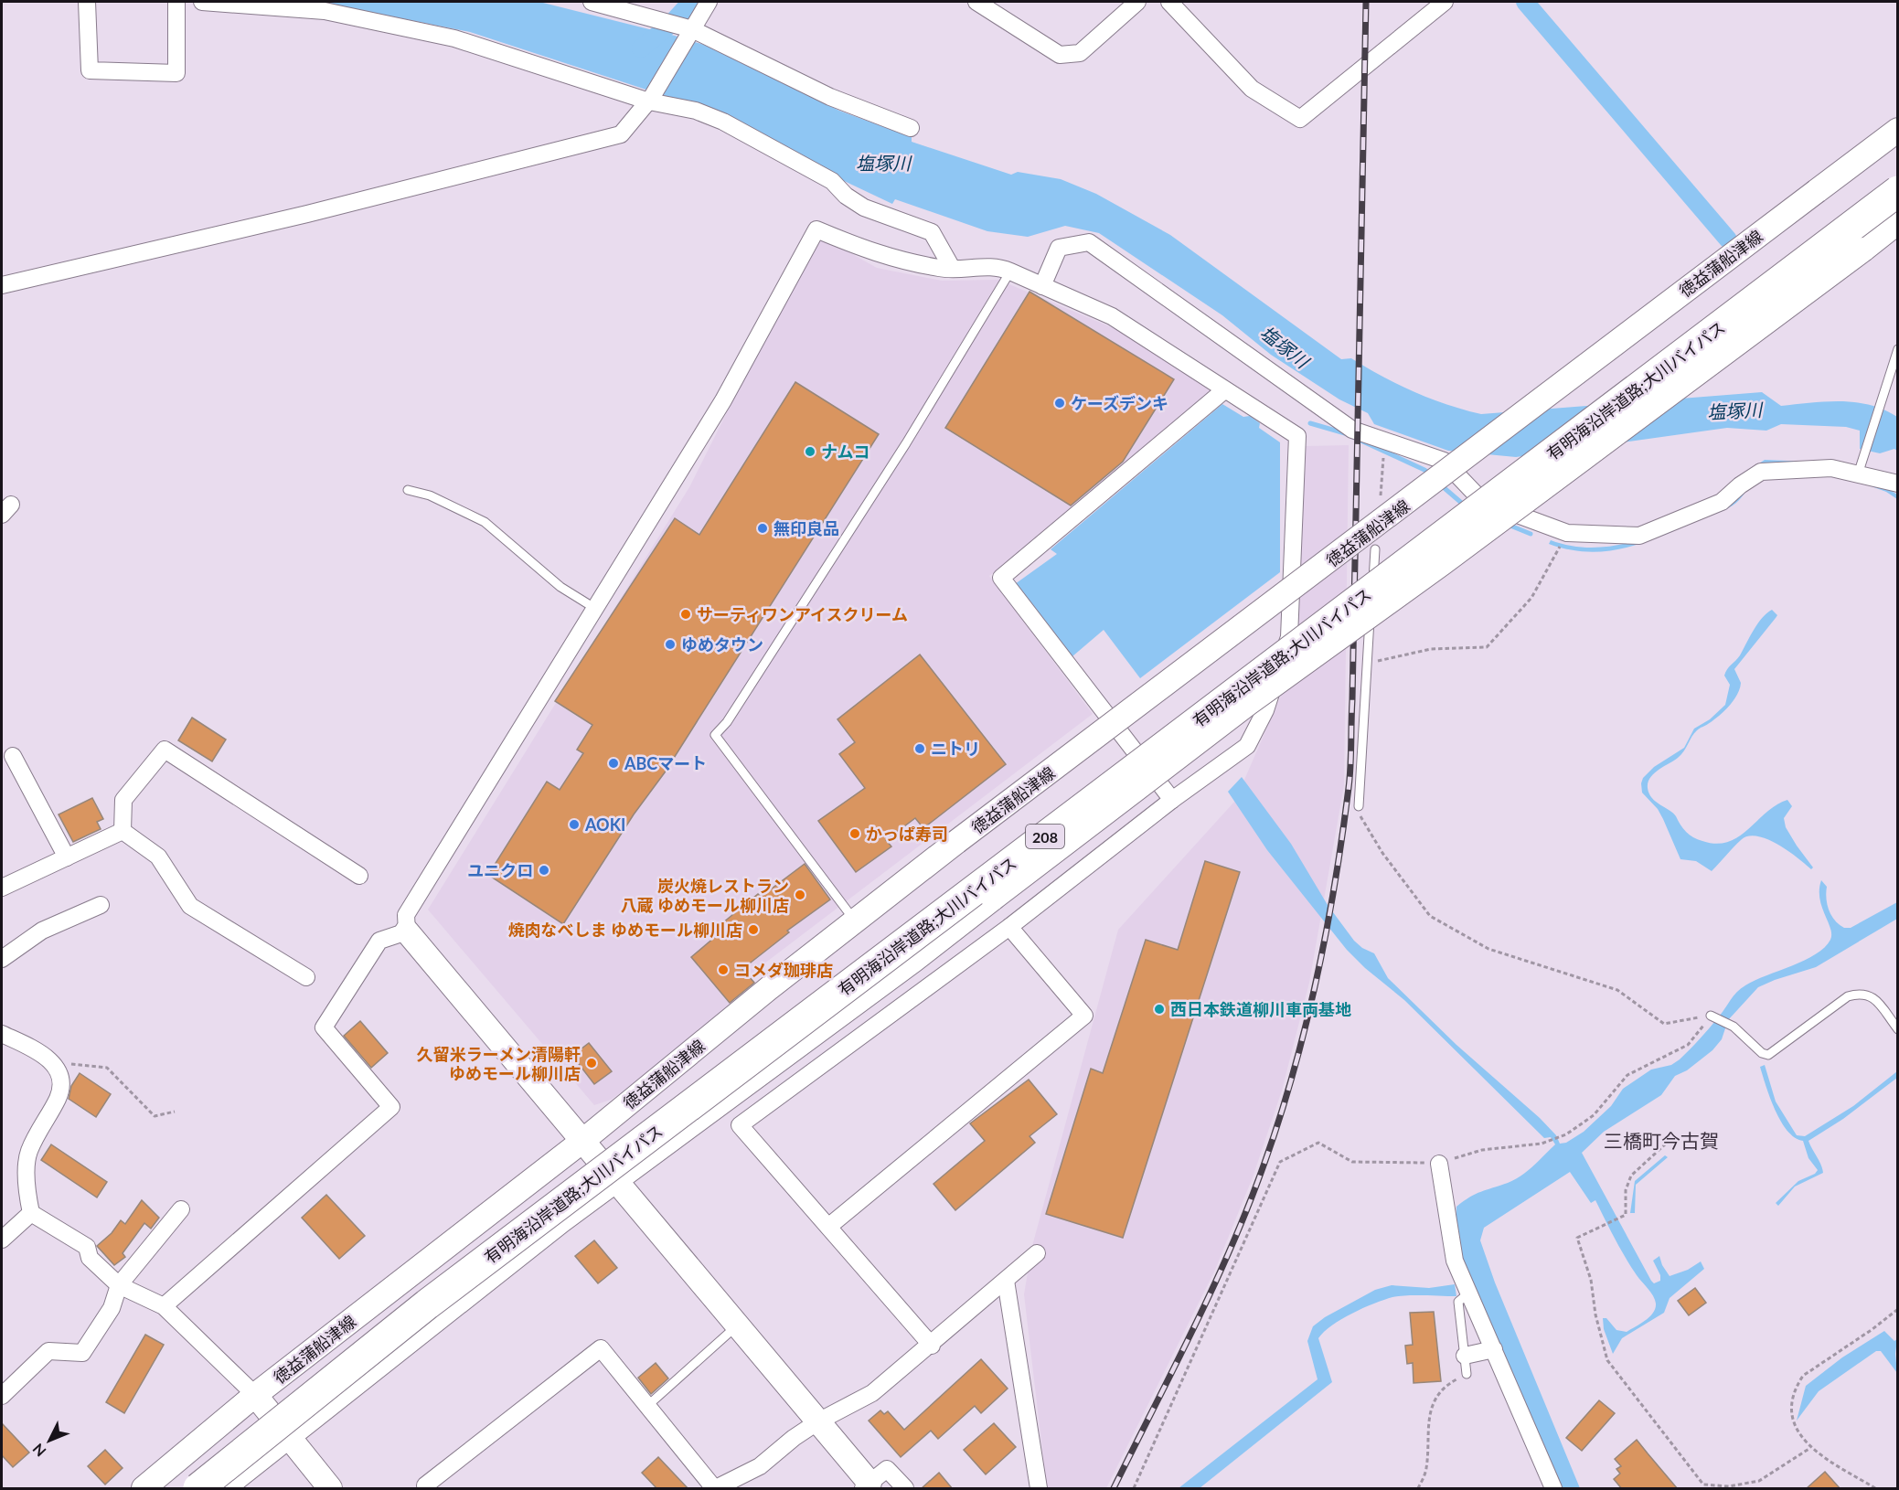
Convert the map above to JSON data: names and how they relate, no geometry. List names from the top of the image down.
{
  "streets": {
    "highway": ["有明海沿岸道路;大川バイパス", "208"],
    "main road": ["徳益蒲船津線"]
  },
  "districts": ["三橋町今古賀"],
  "water": ["塩塚川"],
  "places": [
    "ケーズデンキ",
    "ナムコ",
    "無印良品",
    "サーティワンアイスクリーム",
    "ゆめタウン",
    "ニトリ",
    "ABCマート",
    "AOKI",
    "かっぱ寿司",
    "ユニクロ",
    "炭火焼レストラン 八蔵 ゆめモール柳川店",
    "焼肉なべしま ゆめモール柳川店",
    "コメダ珈琲店",
    "西日本鉄道柳川車両基地",
    "久留米ラーメン清陽軒 ゆめモール柳川店"
  ],
  "north": "bottom left"
}
